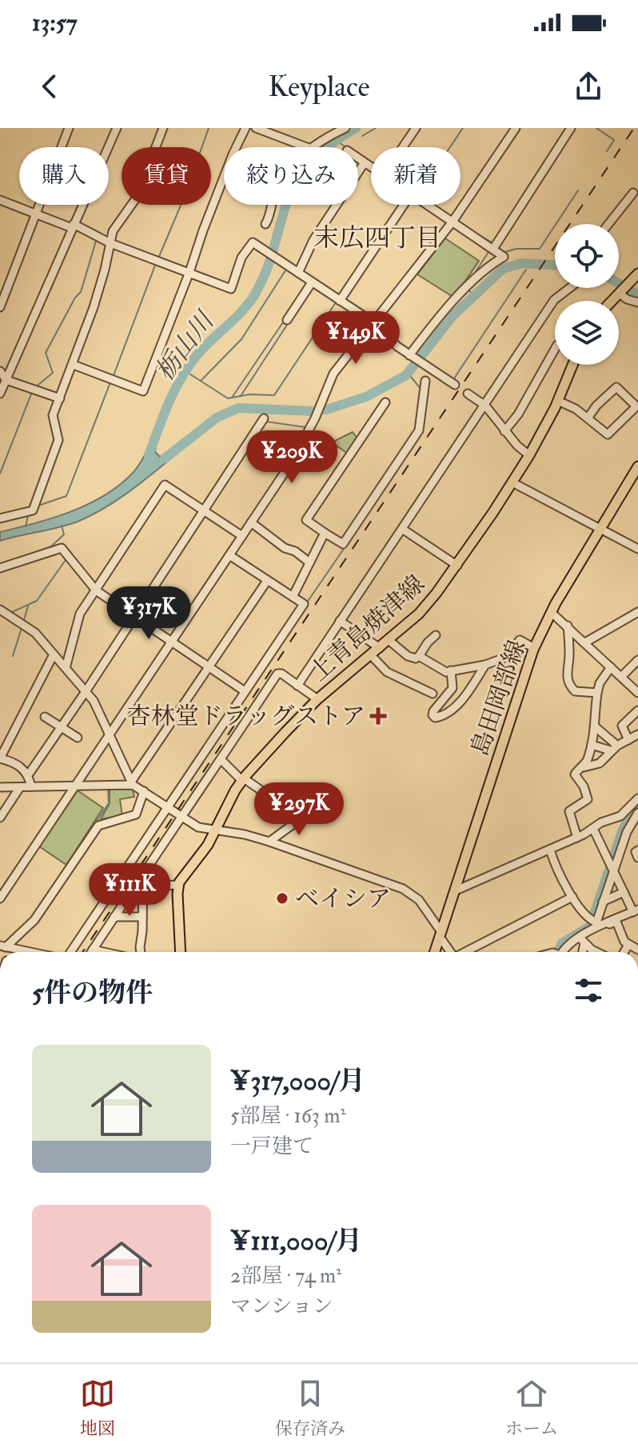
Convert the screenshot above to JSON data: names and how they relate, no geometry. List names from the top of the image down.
{
  "streets": {
    "main road": ["上青島焼津線", "島田岡部線"]
  },
  "districts": ["末広四丁目"],
  "water": ["栃山川"],
  "places": {
    "health": ["杏林堂ドラッグストア"],
    "other": ["ベイシア"]
  },
  "page": {
    "status": "13:57",
    "header": "Keyplace",
    "chip": [
      "購入",
      "賃貸",
      "絞り込み",
      "新着"
    ],
    "price": [
      "¥149K",
      "¥209K",
      "¥317K",
      "¥297K",
      "¥111K"
    ],
    "heading": "5件の物件",
    "list": [
      {
        "name": "¥317,000/月",
        "note": "5部屋 · 163 m² · 一戸建て"
      },
      {
        "name": "¥111,000/月",
        "note": "2部屋 · 74 m² · マンション"
      }
    ],
    "tabs": ["地図", "保存済み", "ホーム"]
  }
}
